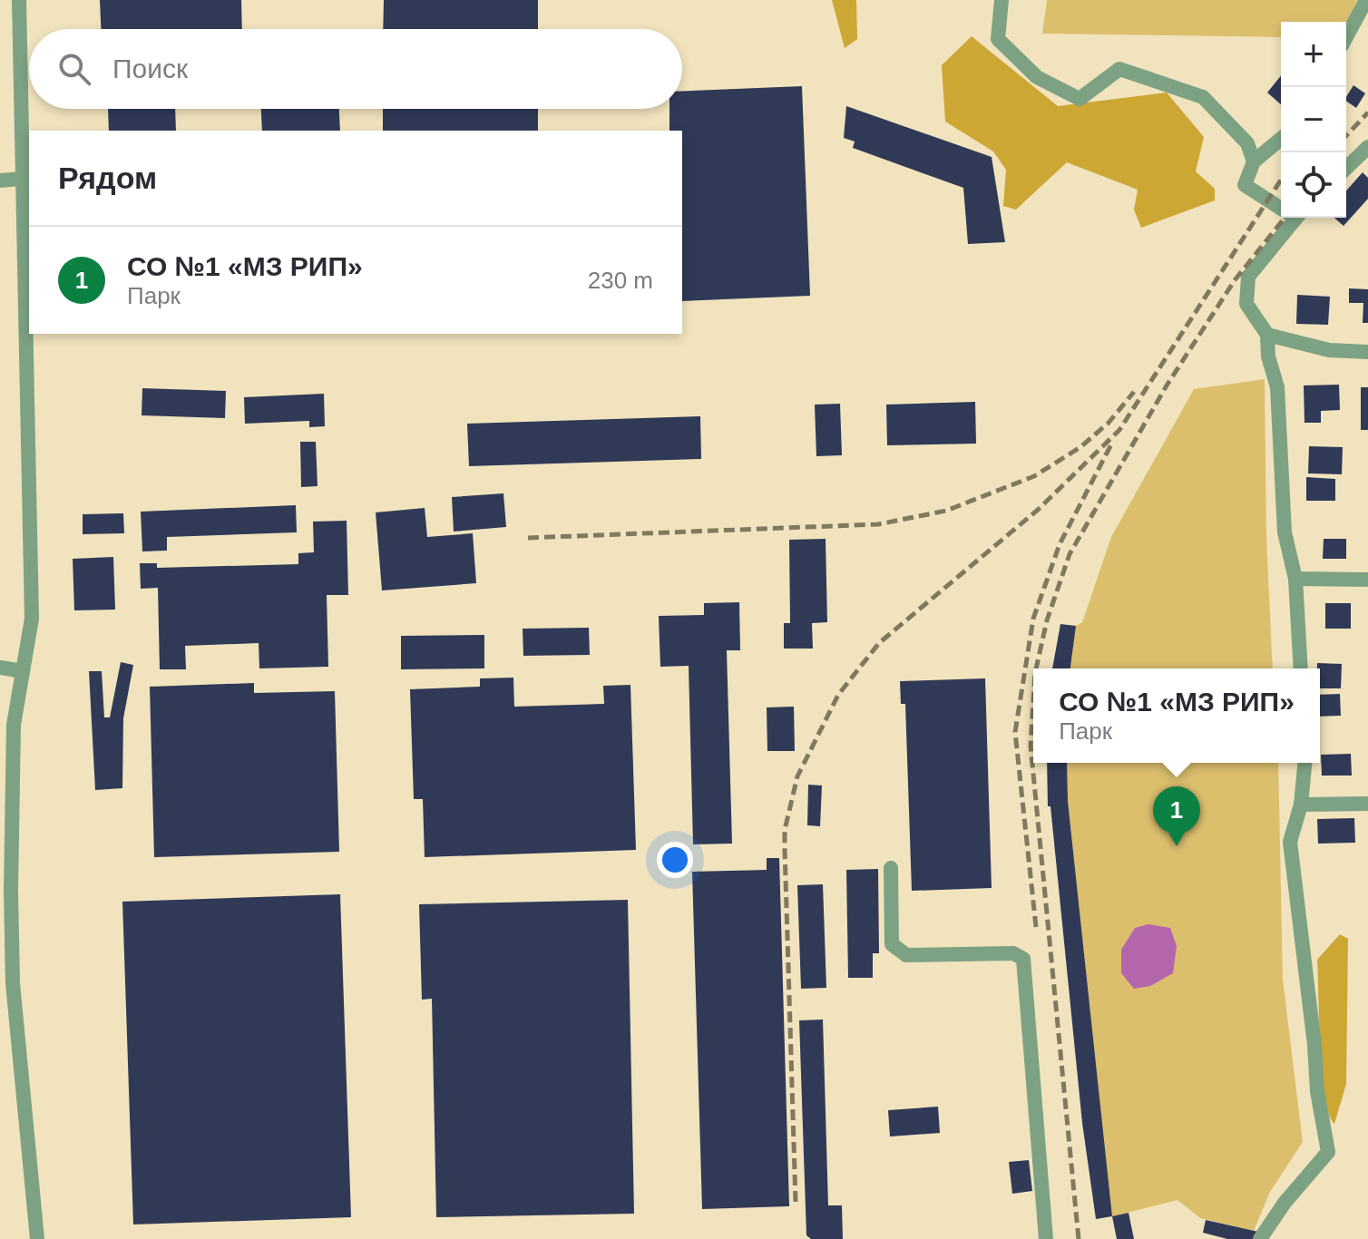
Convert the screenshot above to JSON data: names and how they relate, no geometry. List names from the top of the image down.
{
  "page": {
    "map_buttons": ["+", "−"],
    "search": "Поиск",
    "heading": "Рядом",
    "list": [
      {
        "mark": "1",
        "name": "СО №1 «МЗ РИП»",
        "note": "Парк",
        "value": "230 m"
      }
    ],
    "popup": ["СО №1 «МЗ РИП»", "Парк"],
    "pins": "1"
  }
}
